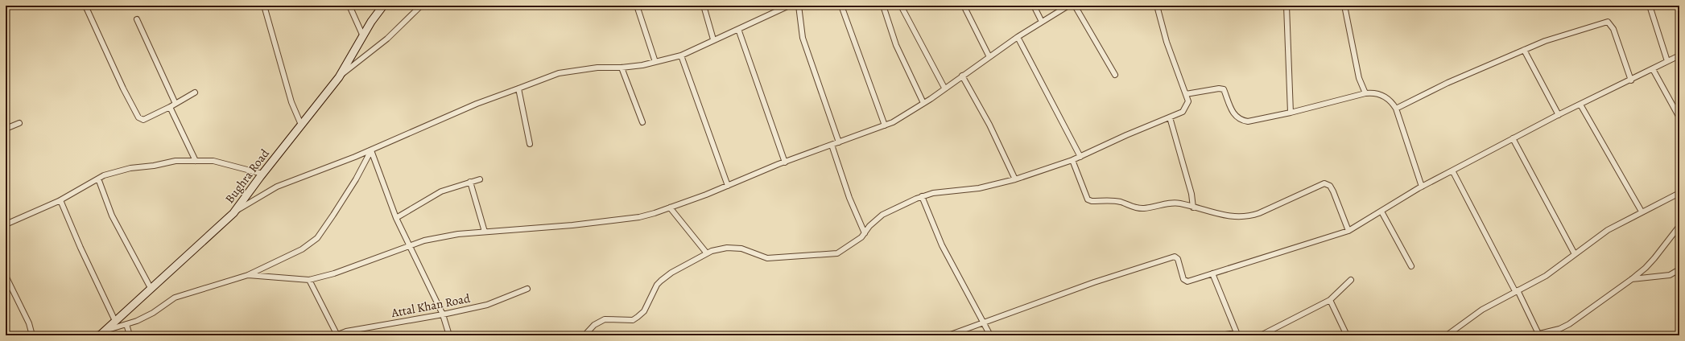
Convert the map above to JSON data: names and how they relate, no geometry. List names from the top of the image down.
{
  "streets": {
    "street": ["Bughra Road", "Attal Khan Road"]
  }
}
